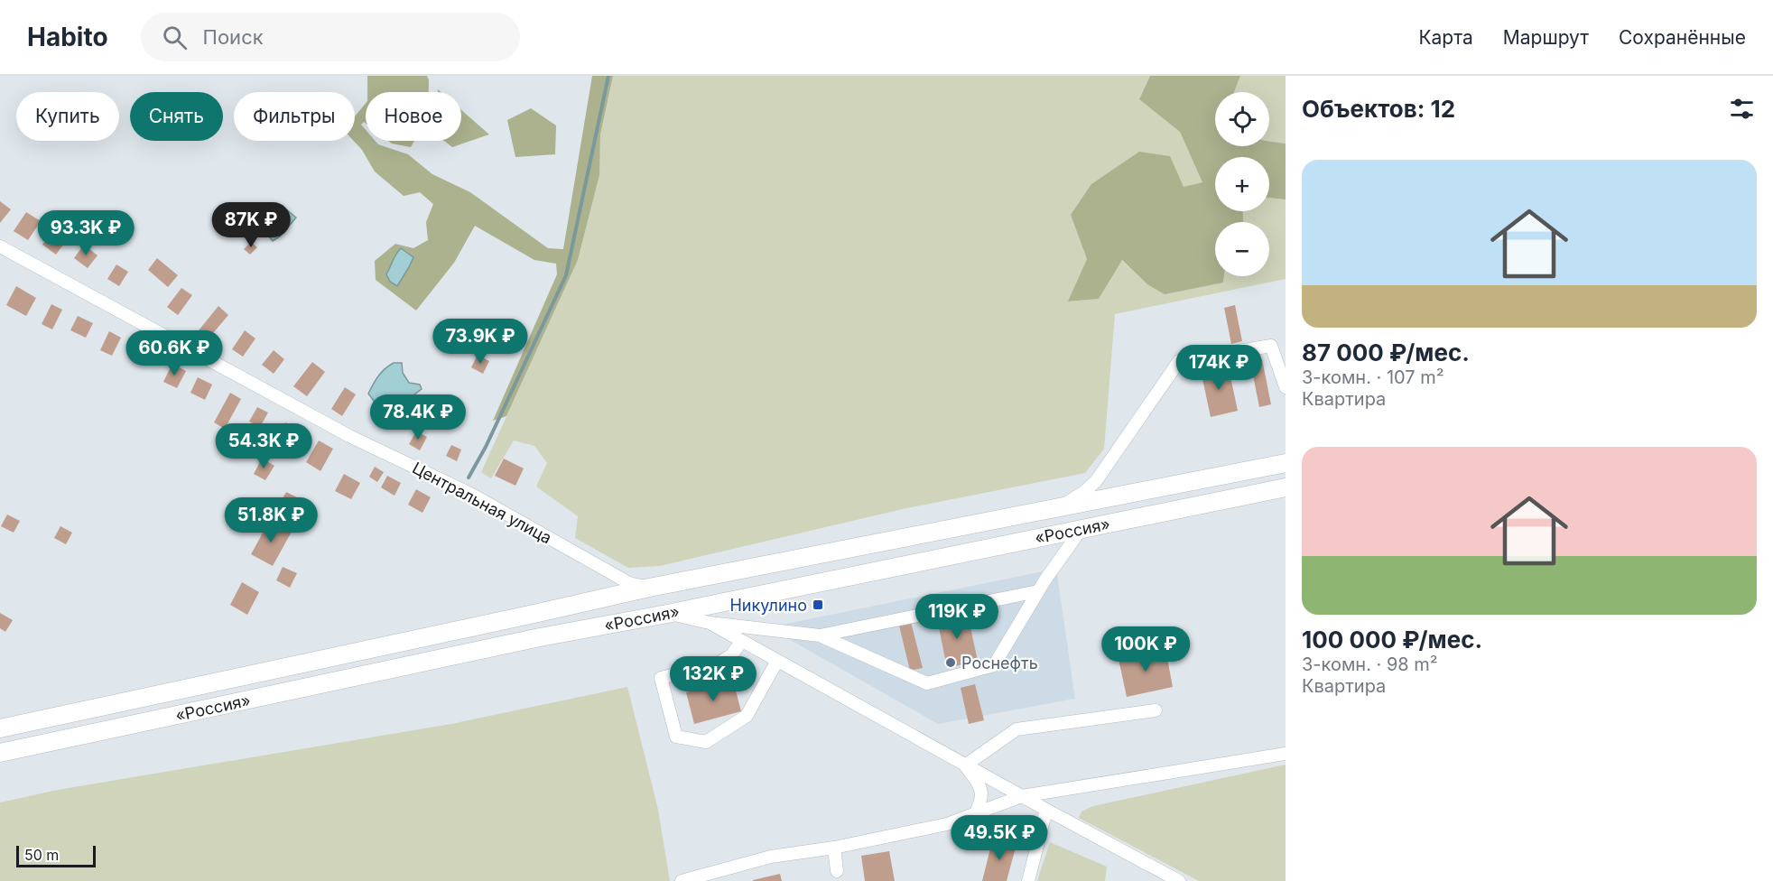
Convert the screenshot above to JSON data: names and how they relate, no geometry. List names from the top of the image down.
{
  "streets": {
    "highway": ["«Россия»"],
    "street": ["Центральная улица"]
  },
  "crossings": [
    ["Центральная улица", "«Россия»"]
  ],
  "places": {
    "transit": ["Никулино"],
    "other": ["Роснефть"]
  },
  "scale_bar": "50 m",
  "page": {
    "header": "Habito",
    "search": "Поиск",
    "nav": ["Карта", "Маршрут", "Сохранённые"],
    "heading": "Объектов: 12",
    "map_buttons": ["+", "−"],
    "chip": [
      "Купить",
      "Снять",
      "Фильтры",
      "Новое"
    ],
    "list": [
      {
        "name": "87 000 ₽/мес.",
        "note": "3-комн. · 107 m² · Квартира"
      },
      {
        "name": "100 000 ₽/мес.",
        "note": "3-комн. · 98 m² · Квартира"
      }
    ],
    "price": [
      "87K ₽",
      "93.3K ₽",
      "73.9K ₽",
      "60.6K ₽",
      "174K ₽",
      "78.4K ₽",
      "54.3K ₽",
      "51.8K ₽",
      "119K ₽",
      "100K ₽",
      "132K ₽",
      "49.5K ₽"
    ],
    "scale": "50 m"
  }
}
